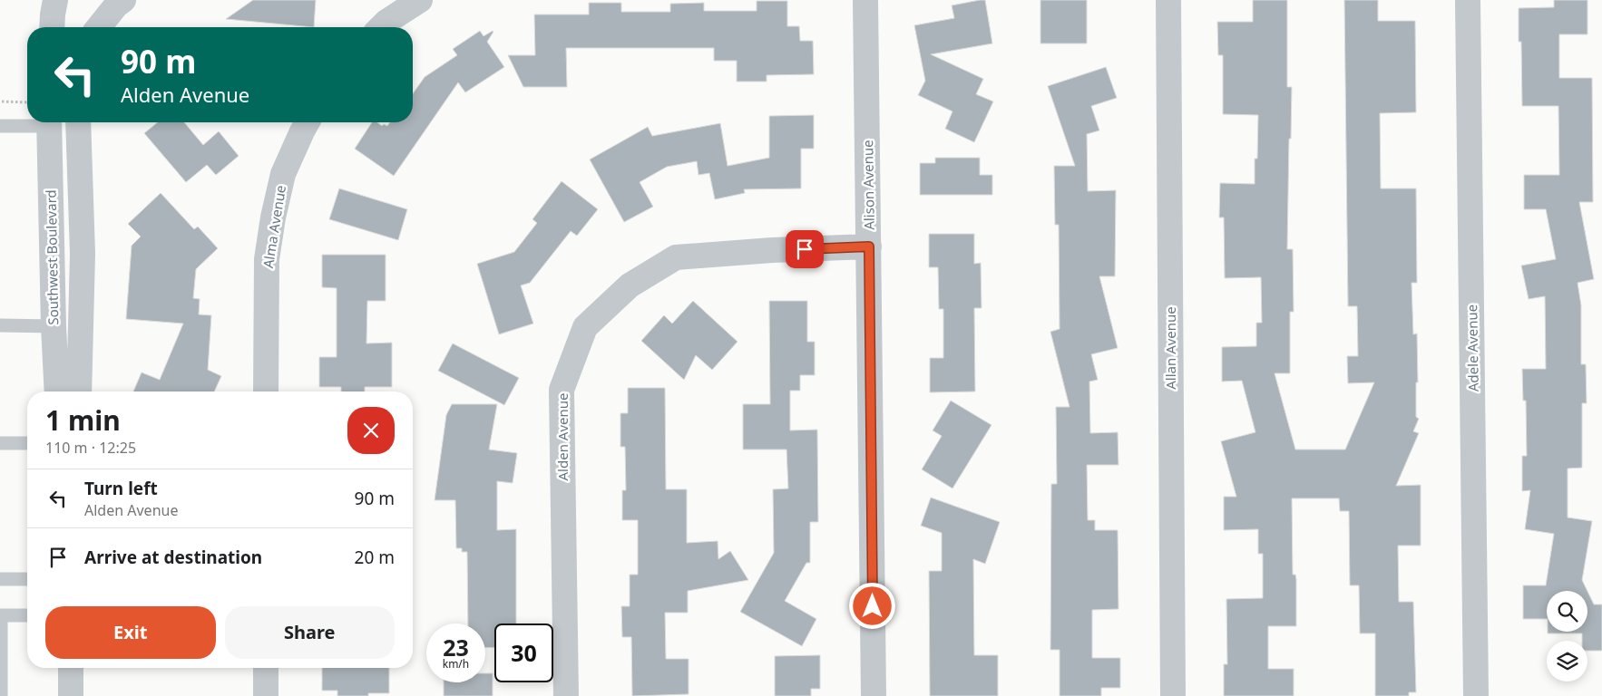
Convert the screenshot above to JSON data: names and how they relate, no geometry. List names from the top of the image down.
{
  "streets": {
    "street": [
      "Alison Avenue",
      "Alma Avenue",
      "Southwest Boulevard",
      "Allan Avenue",
      "Adele Avenue",
      "Alden Avenue"
    ]
  },
  "crossings": [
    ["Alison Avenue", "Alden Avenue"]
  ],
  "page": {
    "turn": ["90 m", "Alden Avenue"],
    "heading": ["1 min", "110 m · 12:25"],
    "list": [
      {
        "name": "Turn left",
        "note": "Alden Avenue",
        "value": "90 m"
      },
      {
        "name": "Arrive at destination",
        "value": "20 m"
      }
    ],
    "buttons": ["Exit", "Share"],
    "speed": "23 km/h",
    "limit": "30"
  }
}
